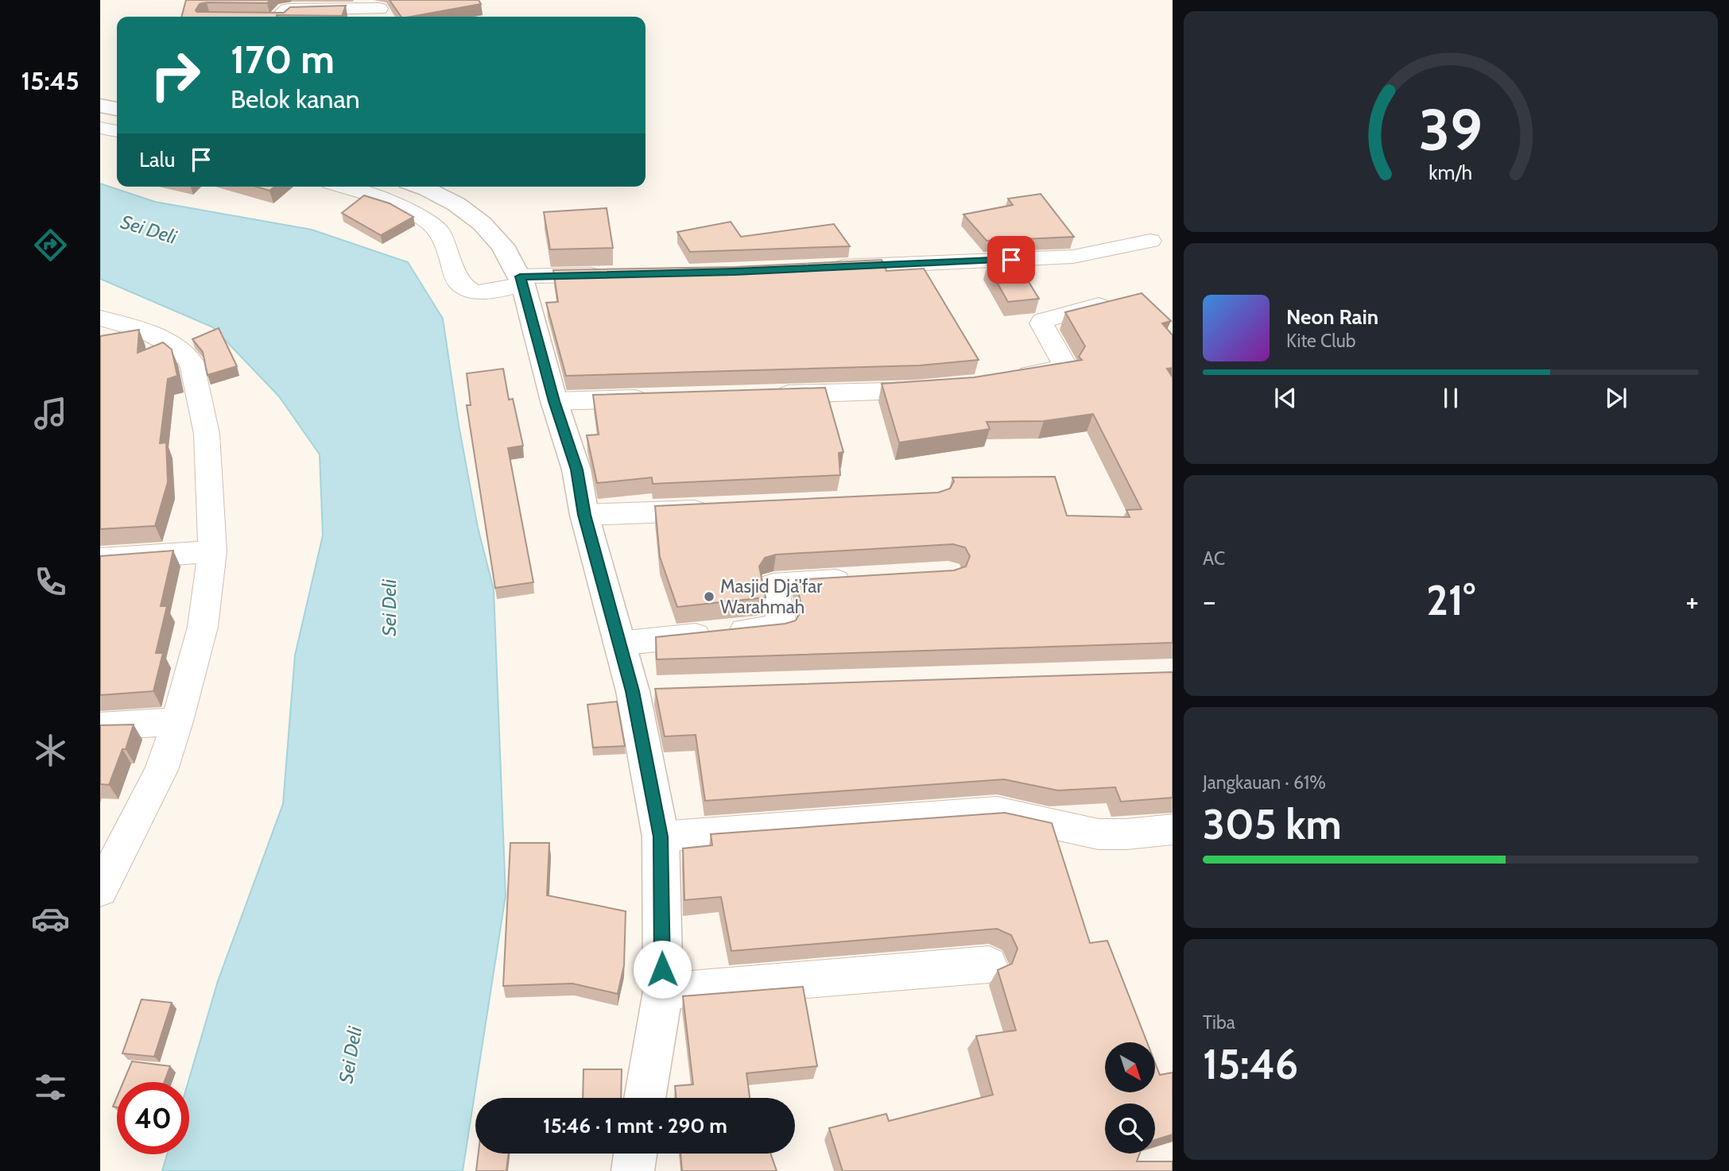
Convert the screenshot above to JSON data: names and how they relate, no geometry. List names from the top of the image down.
{
  "water": ["Sei Deli"],
  "places": ["Masjid Dja'far Warahmah"],
  "north": "bottom right",
  "page": {
    "tabs": "15:45",
    "turn": ["170 m", "Belok kanan"],
    "then": "Lalu",
    "song": ["Neon Rain", "Kite Club"],
    "tile": [
      "AC",
      ["Jangkauan · 61%", "305 km"],
      ["Tiba", "15:46"]
    ],
    "heat": ["−", "21°", "+"],
    "limit": "40",
    "trip": "15:46 · 1 mnt · 290 m",
    "gauge": ["39", "km/h"]
  }
}
